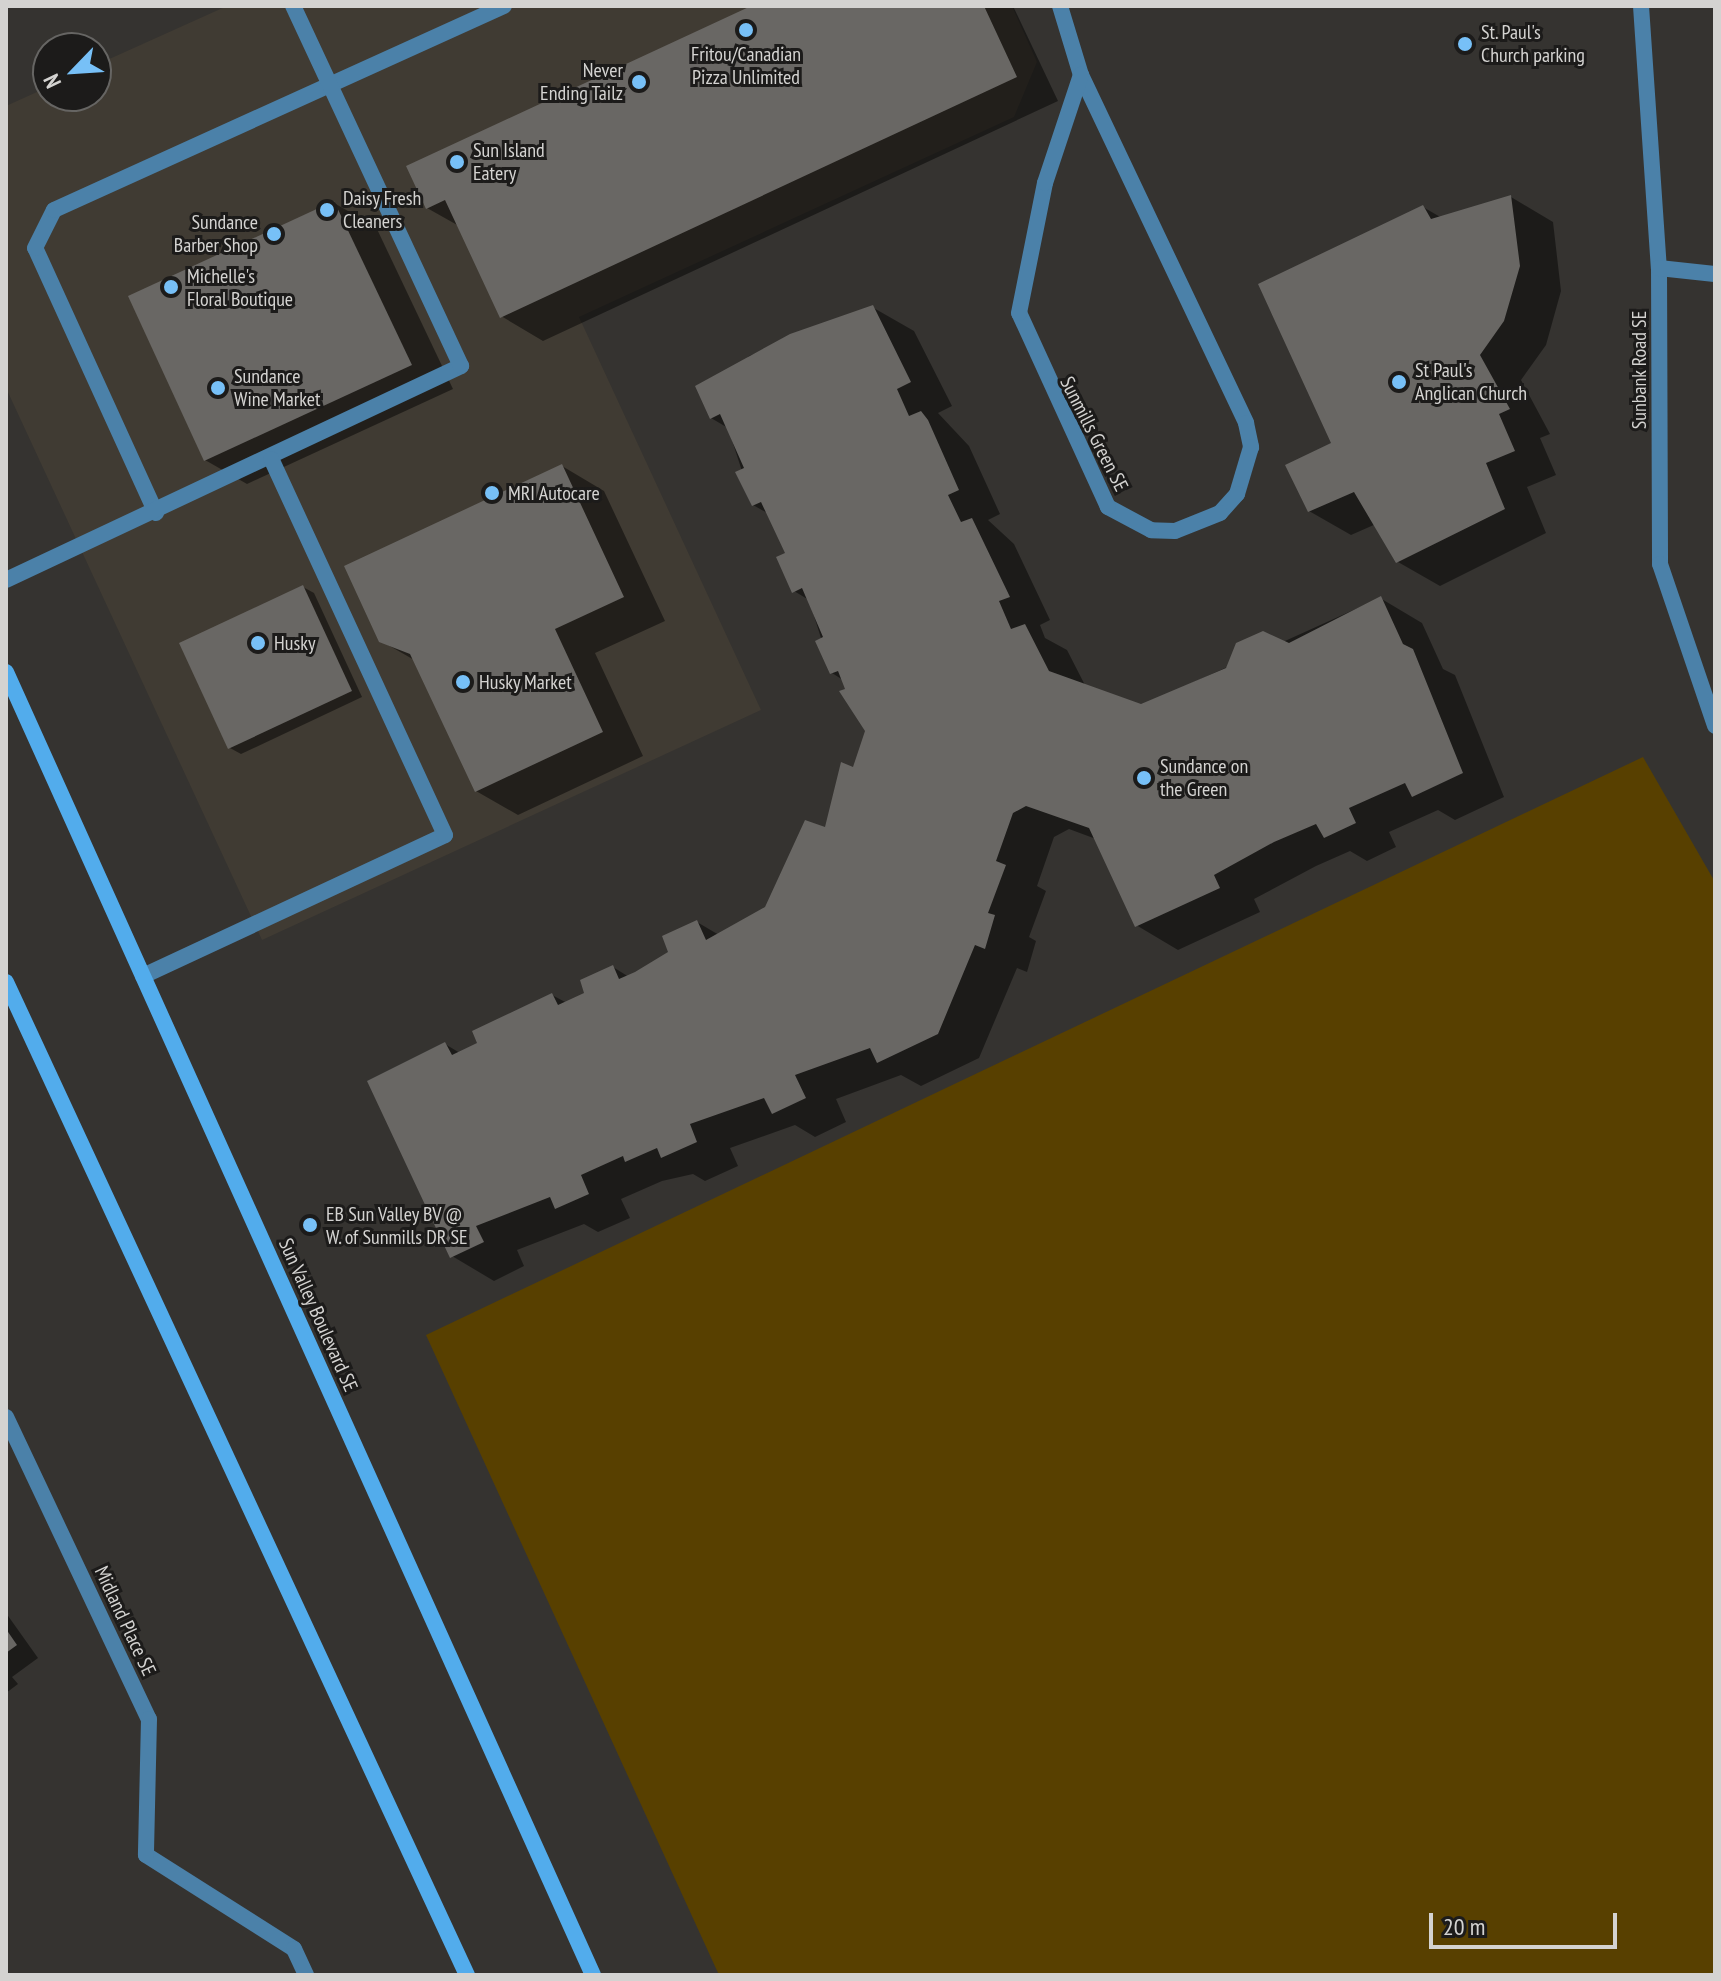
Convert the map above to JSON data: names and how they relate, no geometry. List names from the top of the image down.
{
  "streets": {
    "main road": ["Sun Valley Boulevard SE"],
    "street": ["Sunbank Road SE", "Sunmills Green SE", "Midland Place SE"]
  },
  "places": [
    "Fritou/Canadian Pizza Unlimited",
    "St. Paul's Church parking",
    "Never Ending Tailz",
    "Sun Island Eatery",
    "Daisy Fresh Cleaners",
    "Sundance Barber Shop",
    "Michelle's Floral Boutique",
    "St Paul's Anglican Church",
    "Sundance Wine Market",
    "MRI Autocare",
    "Husky",
    "Husky Market",
    "Sundance on the Green",
    "EB Sun Valley BV @ W. of Sunmills DR SE"
  ],
  "scale_bar": "20 m",
  "north": "bottom left"
}
